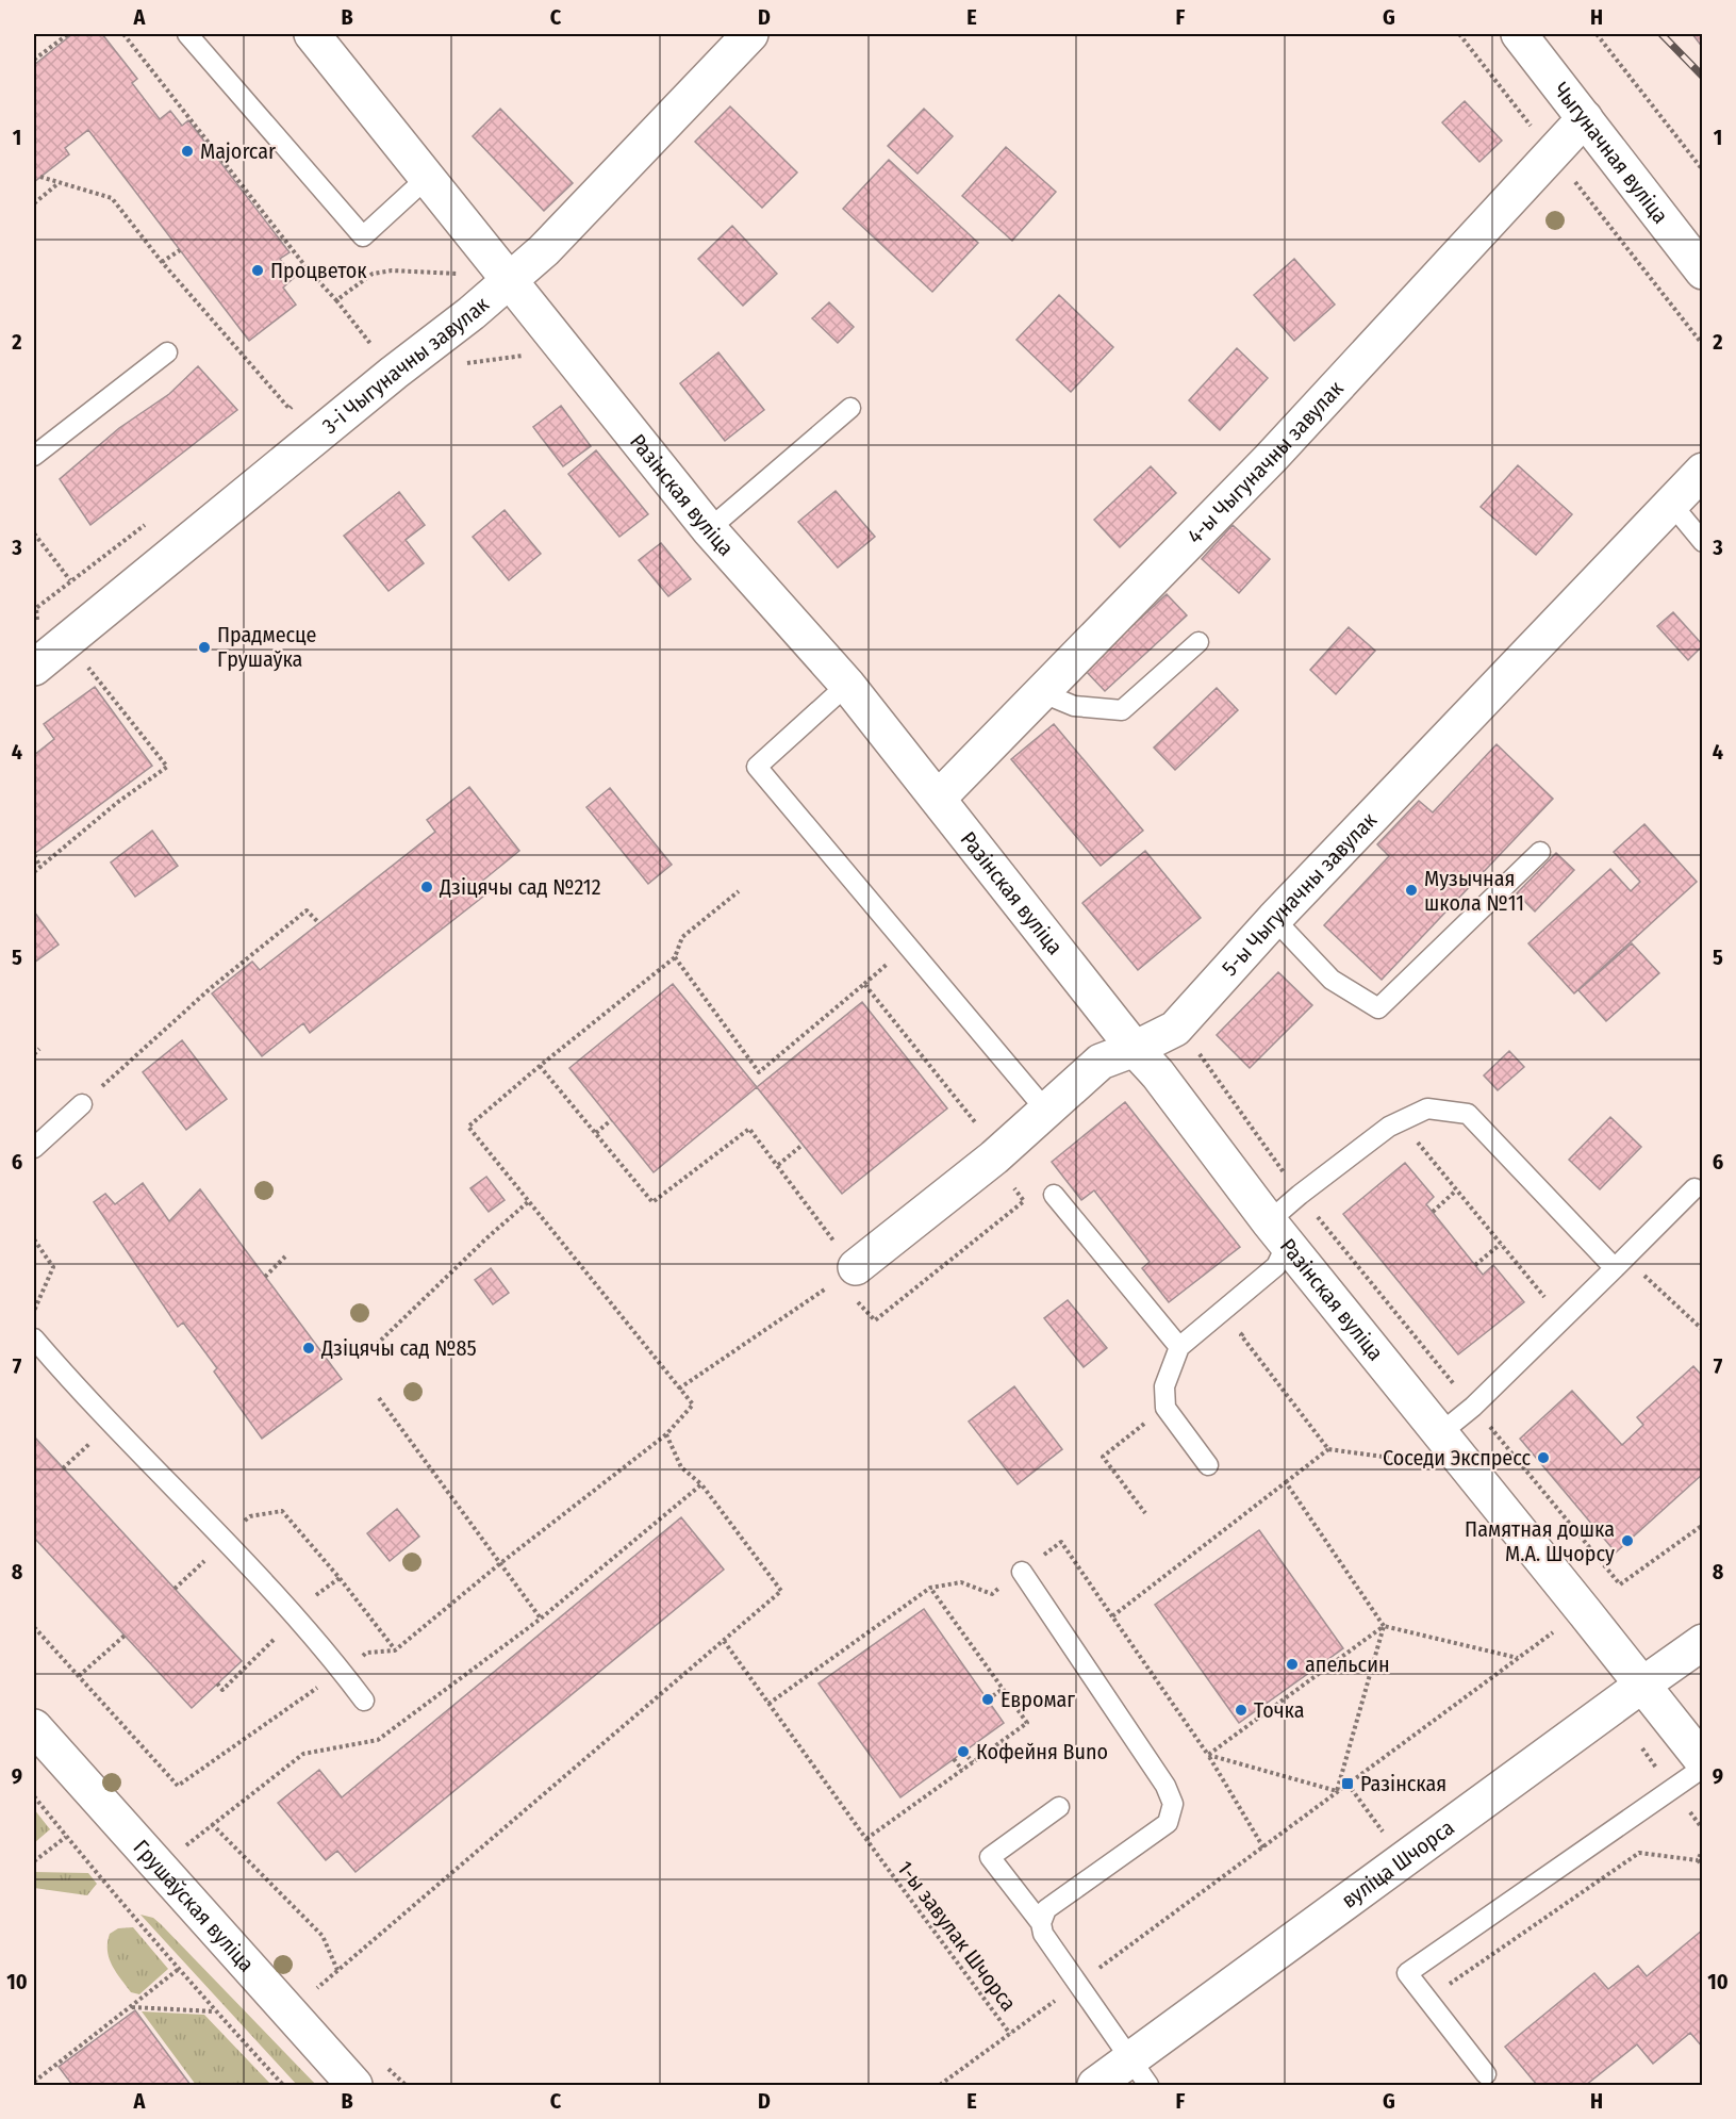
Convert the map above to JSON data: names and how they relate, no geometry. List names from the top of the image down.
{
  "streets": {
    "street": [
      "Чыгуначная вуліца",
      "3-і Чыгуначны завулак",
      "4-ы Чыгуначны завулак",
      "Разінская вуліца",
      "5-ы Чыгуначны завулак",
      "вуліца Шчорса",
      "Грушаўская вуліца"
    ],
    "path": ["1-ы завулак Шчорса"]
  },
  "crossings": [
    ["Чыгуначная вуліца", "4-ы Чыгуначны завулак"],
    ["3-і Чыгуначны завулак", "Разінская вуліца"],
    ["4-ы Чыгуначны завулак", "Разінская вуліца"],
    ["Разінская вуліца", "5-ы Чыгуначны завулак"],
    ["Разінская вуліца", "вуліца Шчорса"]
  ],
  "places": {
    "other": [
      "Majorcar",
      "Процветок",
      "Прадмесце Грушаўка",
      "Дзіцячы сад №212",
      "Музычная школа №11",
      "Дзіцячы сад №85",
      "Соседи Экспресс",
      "Памятная дошка М.А. Шчорсу",
      "апельсин",
      "Евромаг",
      "Точка",
      "Кофейня Buno"
    ],
    "transit": ["Разінская"]
  },
  "grid": {
    "columns": [
      "A",
      "B",
      "C",
      "D",
      "E",
      "F",
      "G",
      "H"
    ],
    "rows": [
      "1",
      "2",
      "3",
      "4",
      "5",
      "6",
      "7",
      "8",
      "9",
      "10"
    ]
  }
}
